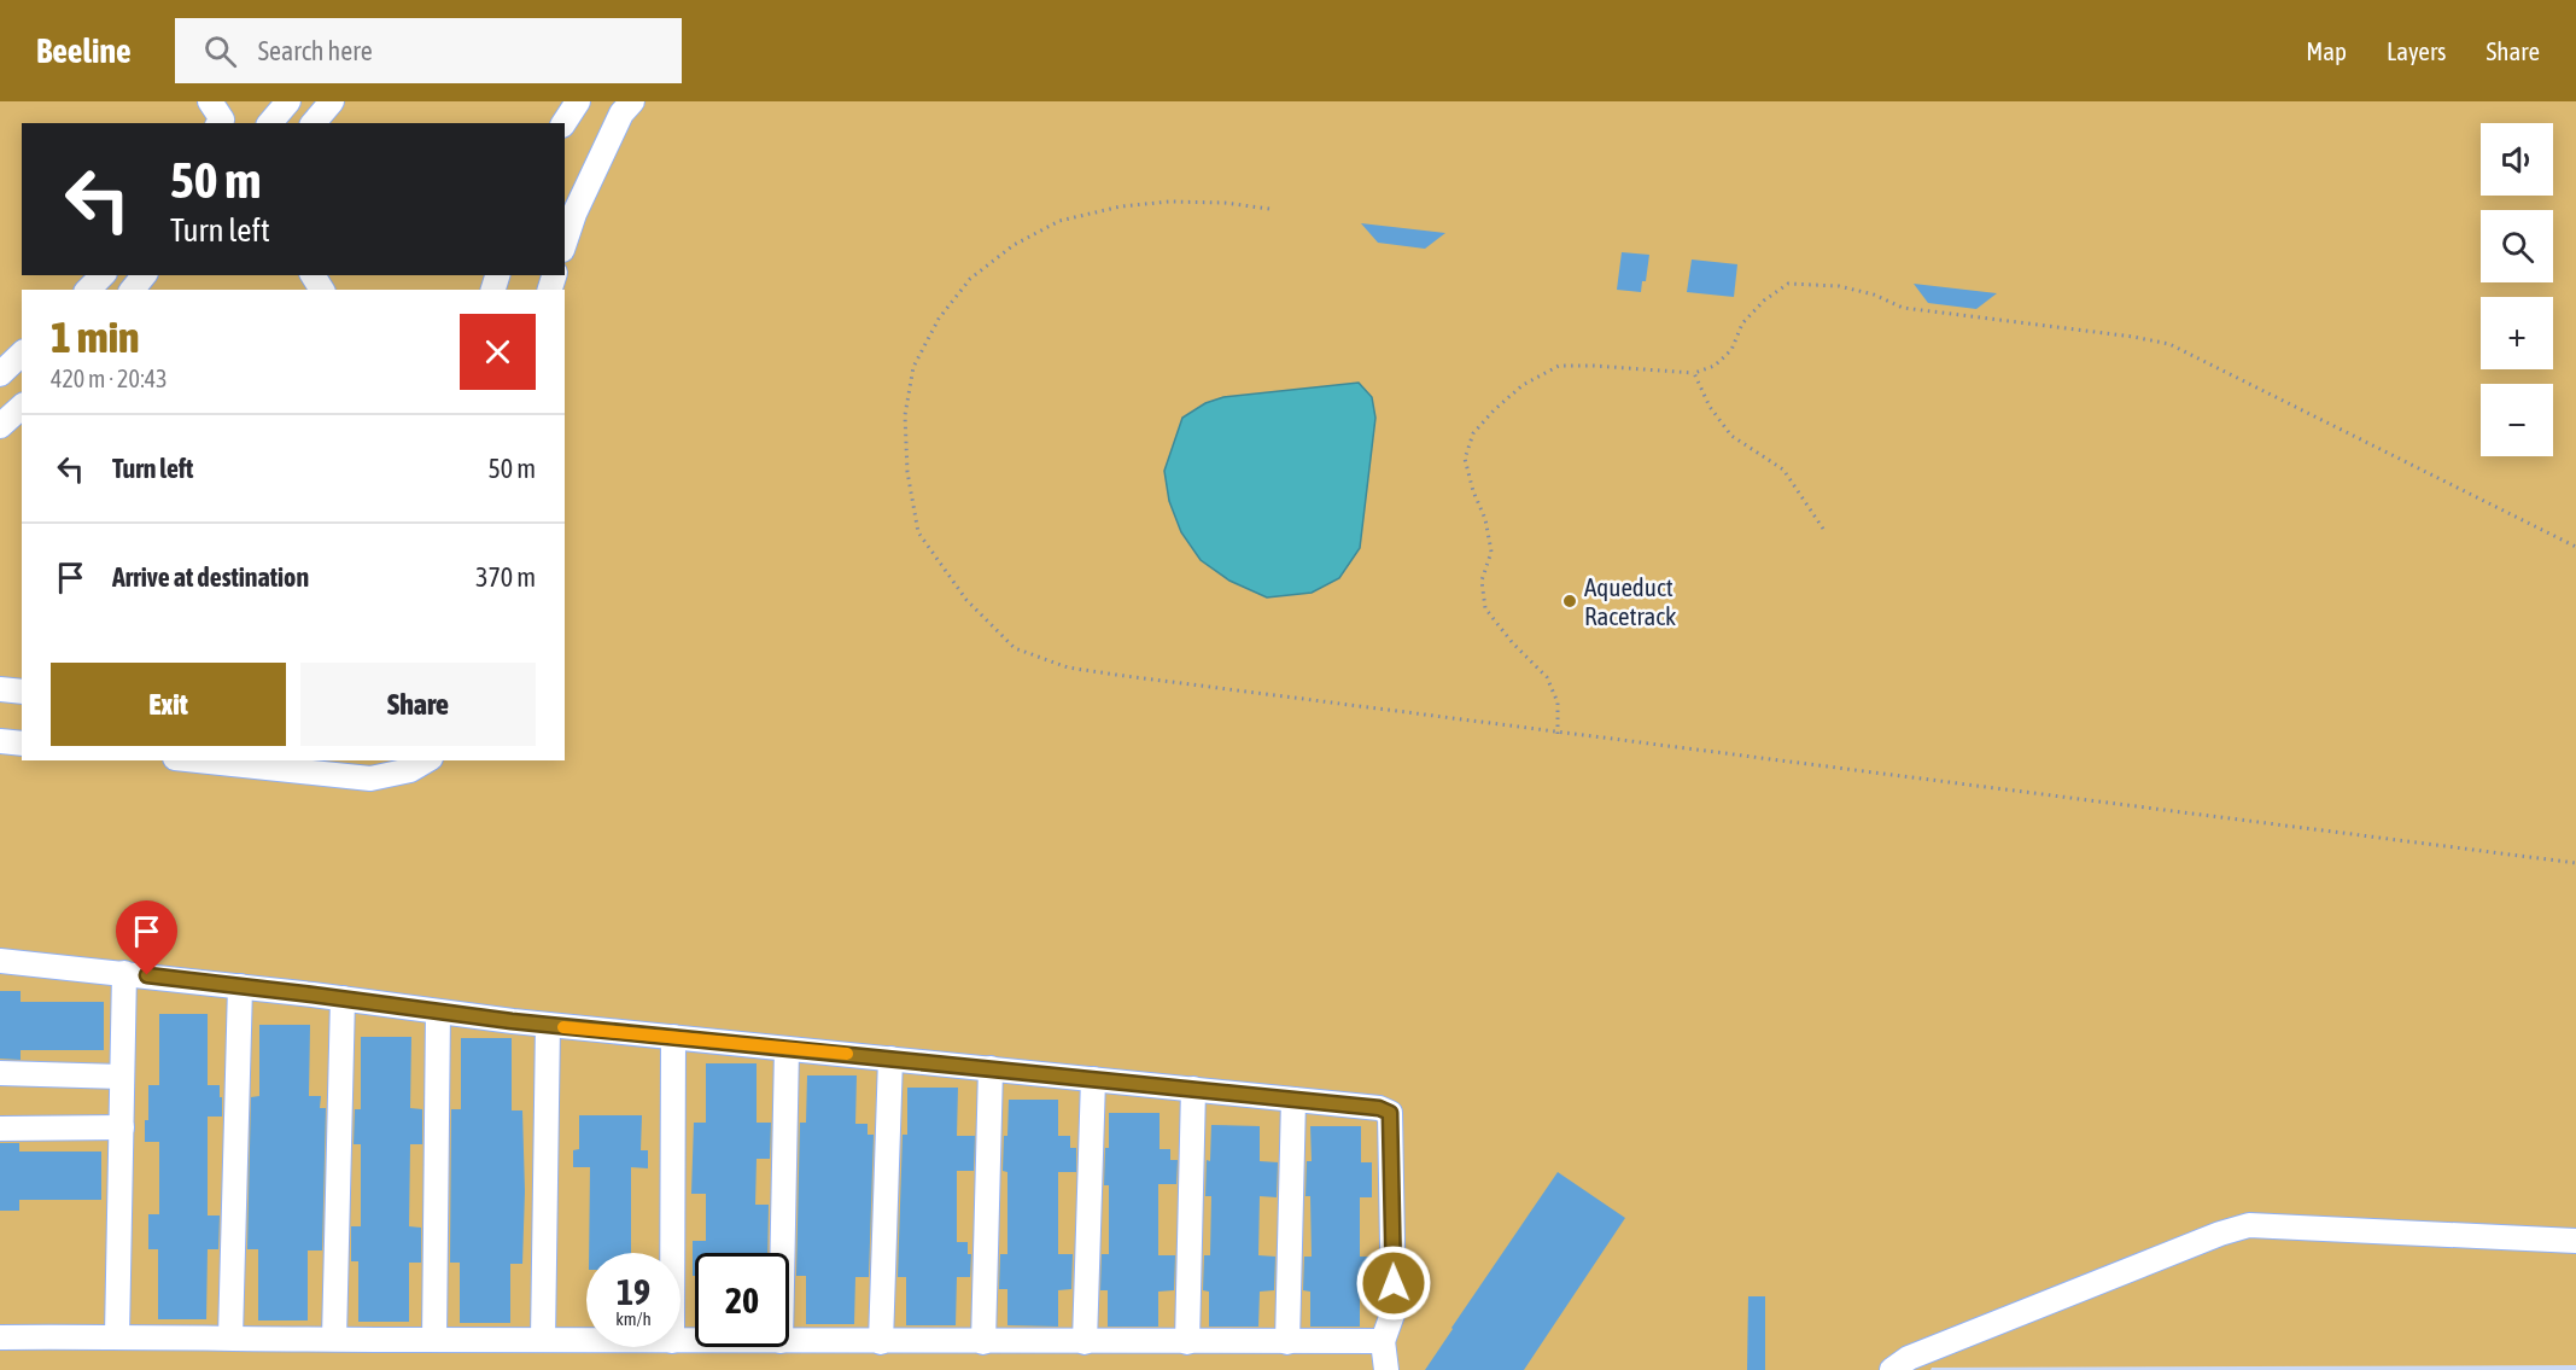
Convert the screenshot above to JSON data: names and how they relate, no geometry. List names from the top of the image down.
{
  "places": ["Aqueduct Racetrack"],
  "page": {
    "header": "Beeline",
    "search": "Search here",
    "nav": ["Map", "Layers", "Share"],
    "map_buttons": ["+", "−"],
    "turn": ["50 m", "Turn left"],
    "heading": ["1 min", "420 m · 20:43"],
    "list": [
      {
        "name": "Turn left",
        "value": "50 m"
      },
      {
        "name": "Arrive at destination",
        "value": "370 m"
      }
    ],
    "buttons": ["Exit", "Share"],
    "speed": "19 km/h",
    "limit": "20"
  }
}
